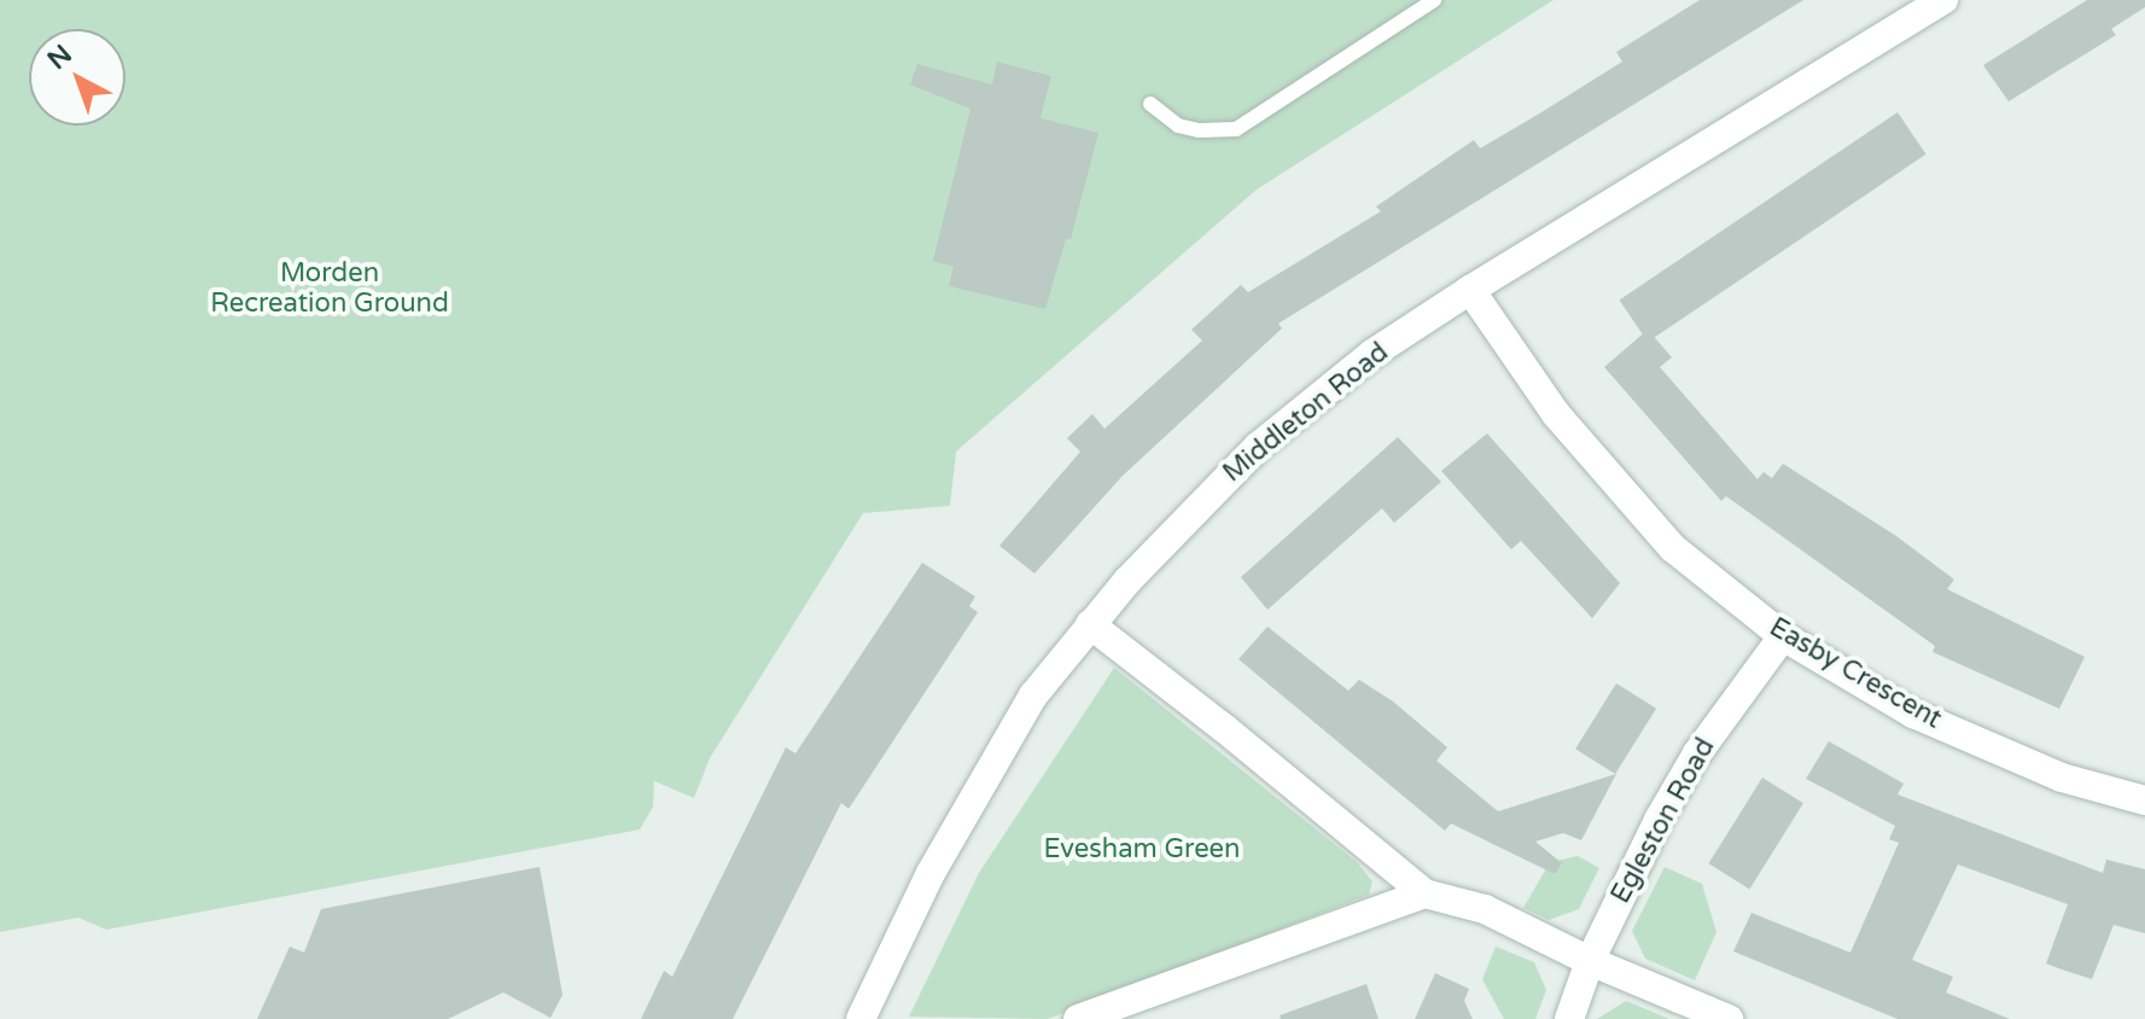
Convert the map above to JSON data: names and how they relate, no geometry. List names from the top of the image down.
{
  "streets": {
    "street": ["Middleton Road", "Easby Crescent", "Egleston Road"]
  },
  "crossings": [
    ["Middleton Road", "Easby Crescent"],
    ["Easby Crescent", "Egleston Road"]
  ],
  "parks": ["Morden Recreation Ground", "Evesham Green"],
  "north": "top left"
}
